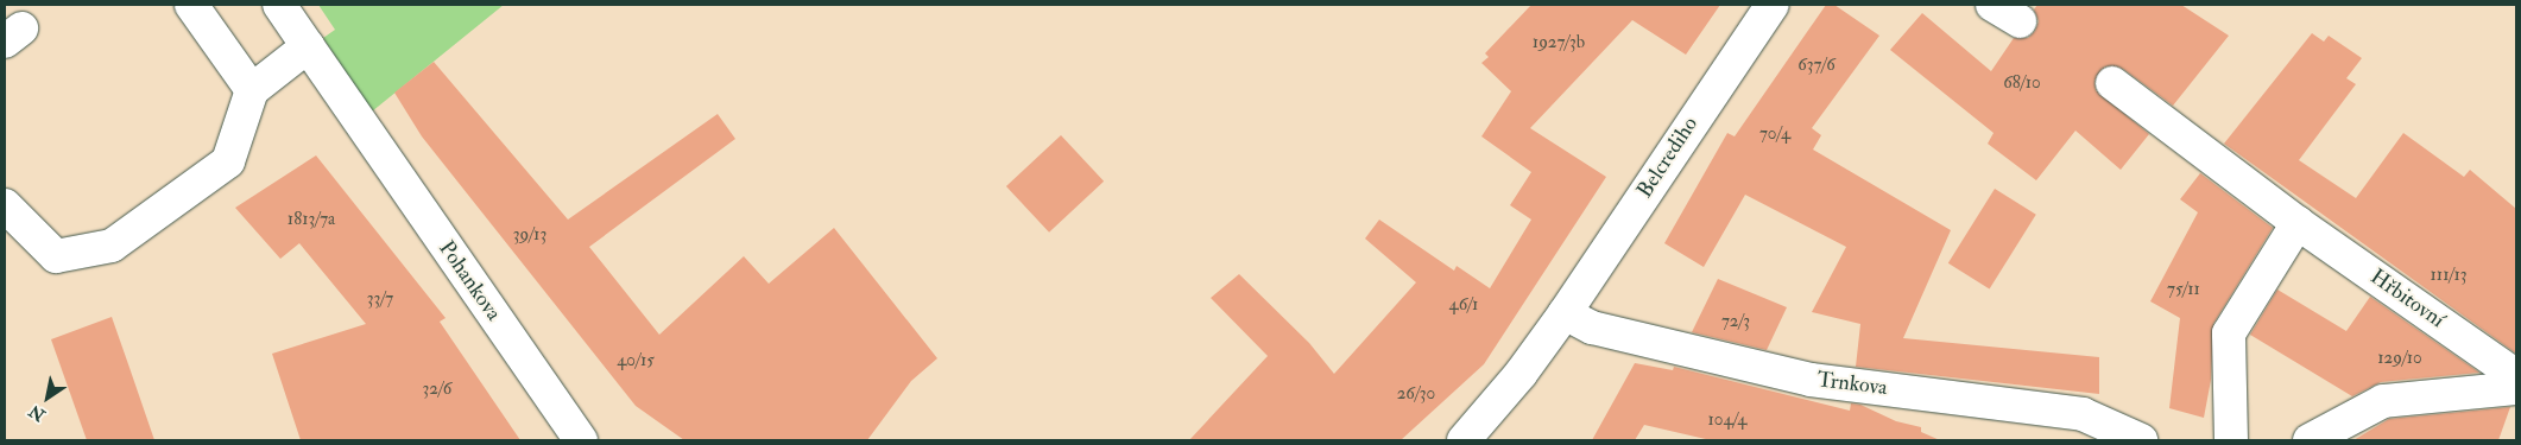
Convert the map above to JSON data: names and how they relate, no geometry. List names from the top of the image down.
{
  "streets": {
    "street": [
      "Belcrediho",
      "Pohankova",
      "Hřbitovní",
      "Trnkova"
    ]
  },
  "crossings": [
    ["Belcrediho", "Trnkova"]
  ],
  "house_numbers": [
    "1927/3b",
    "637/6",
    "68/10",
    "70/4",
    "1813/7a",
    "39/13",
    "111/13",
    "75/11",
    "33/7",
    "46/1",
    "72/3",
    "129/10",
    "40/15",
    "32/6",
    "26/30",
    "104/4"
  ],
  "north": "bottom left"
}
